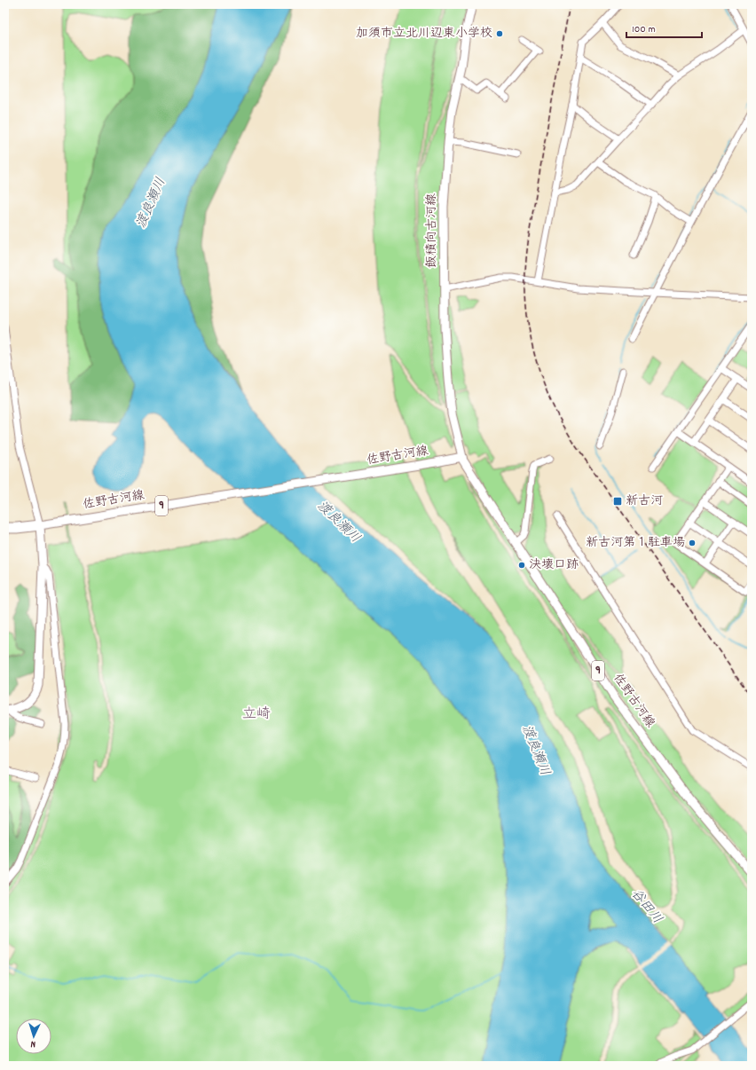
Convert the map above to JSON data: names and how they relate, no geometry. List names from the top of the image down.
{
  "streets": {
    "main road": ["飯積向古河線", "佐野古河線", "9"]
  },
  "crossings": [
    ["飯積向古河線", "佐野古河線"]
  ],
  "districts": ["立崎"],
  "water": ["渡良瀬川", "谷田川"],
  "places": {
    "other": ["加須市立北川辺東小学校", "新古河第１駐車場", "決壊口跡"],
    "transit": ["新古河"]
  },
  "scale_bar": "100 m",
  "north": "bottom"
}
